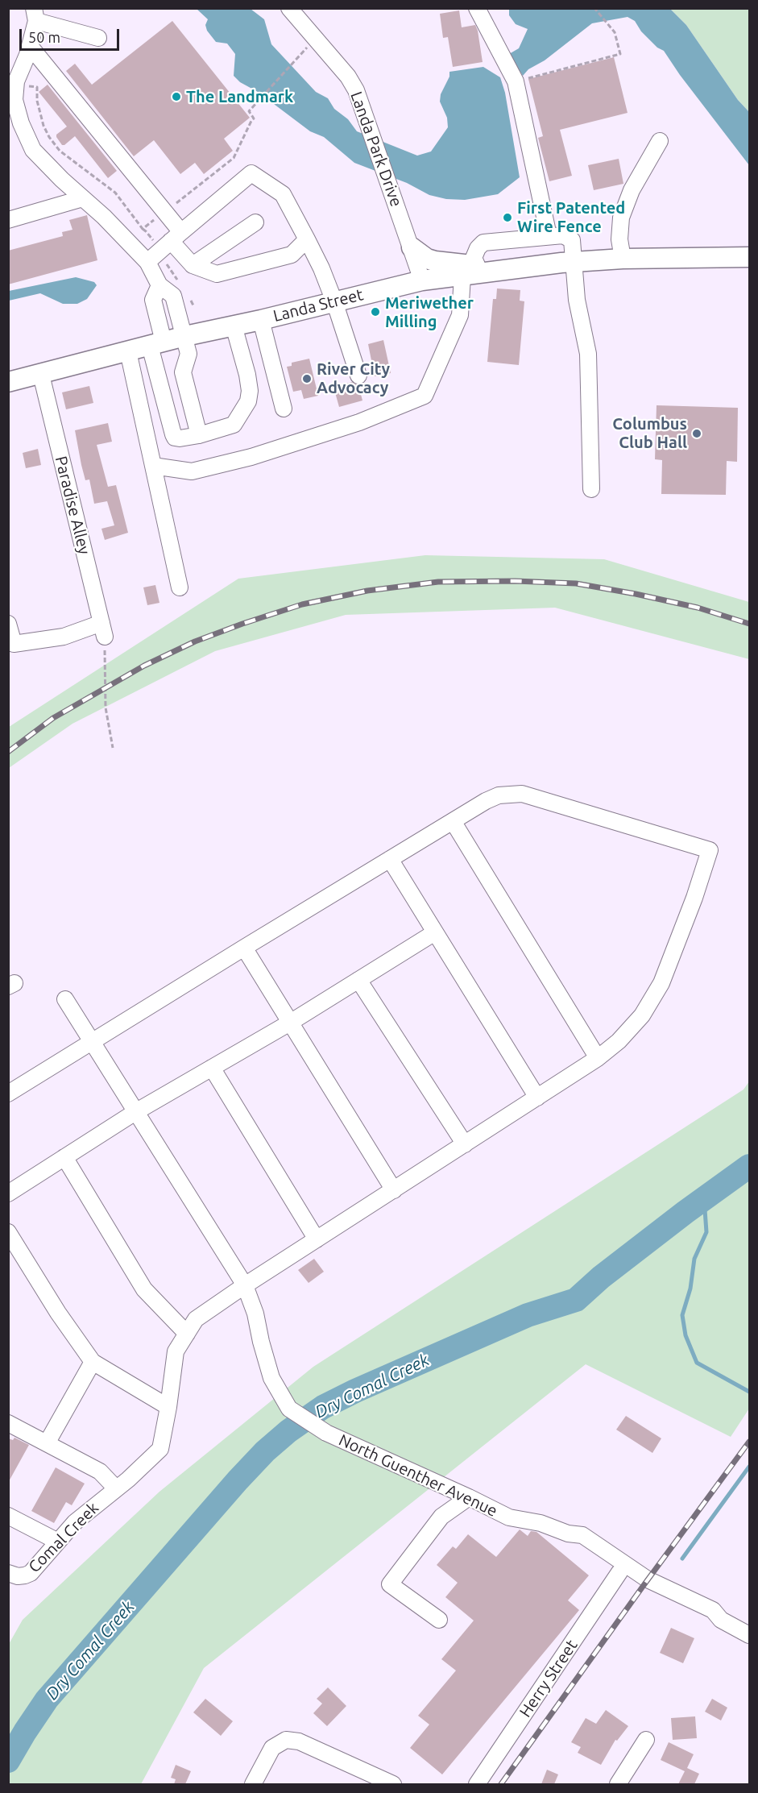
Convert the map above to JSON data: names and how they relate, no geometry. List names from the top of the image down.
{
  "streets": {
    "main road": ["Landa Street"],
    "street": [
      "Landa Park Drive",
      "Paradise Alley",
      "North Guenther Avenue",
      "Comal Creek",
      "Herry Street"
    ]
  },
  "crossings": [
    ["Landa Park Drive", "Landa Street"],
    ["Landa Street", "Paradise Alley"],
    ["North Guenther Avenue", "Comal Creek"],
    ["North Guenther Avenue", "Herry Street"]
  ],
  "water": ["Dry Comal Creek"],
  "places": [
    "The Landmark",
    "First Patented Wire Fence",
    "Meriwether Milling",
    "River City Advocacy",
    "Columbus Club Hall"
  ],
  "scale_bar": "50 m"
}
